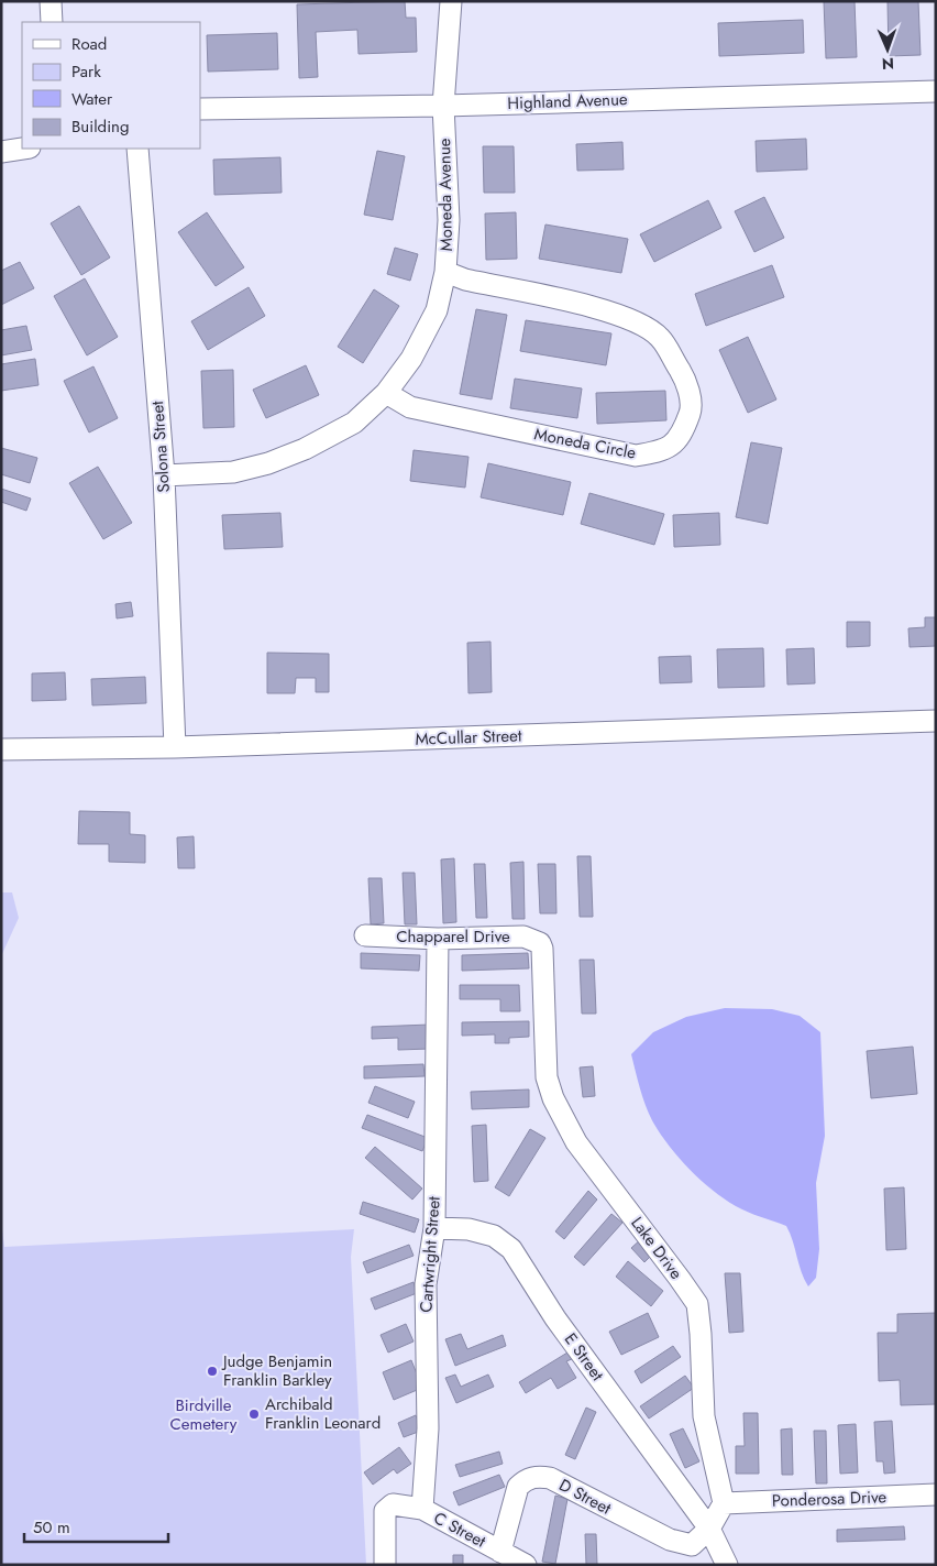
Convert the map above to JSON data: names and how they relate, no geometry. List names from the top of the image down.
{
  "streets": {
    "street": [
      "Highland Avenue",
      "Moneda Avenue",
      "Moneda Circle",
      "Solona Street",
      "McCullar Street",
      "Chapparel Drive",
      "Lake Drive",
      "Cartwright Street",
      "E Street",
      "D Street",
      "Ponderosa Drive",
      "C Street"
    ]
  },
  "crossings": [
    ["Highland Avenue", "Moneda Avenue"],
    ["Moneda Avenue", "Moneda Circle"],
    ["Moneda Avenue", "Solona Street"],
    ["Solona Street", "McCullar Street"],
    ["Chapparel Drive", "Lake Drive"],
    ["Chapparel Drive", "Cartwright Street"],
    ["Lake Drive", "Ponderosa Drive"],
    ["Cartwright Street", "E Street"],
    ["Cartwright Street", "C Street"],
    ["E Street", "D Street"],
    ["D Street", "C Street"]
  ],
  "parks": ["Birdville Cemetery"],
  "places": ["Judge Benjamin Franklin Barkley", "Archibald Franklin Leonard"],
  "legend": [
    "Road",
    "Park",
    "Water",
    "Building"
  ],
  "scale_bar": "50 m",
  "north": "bottom"
}
